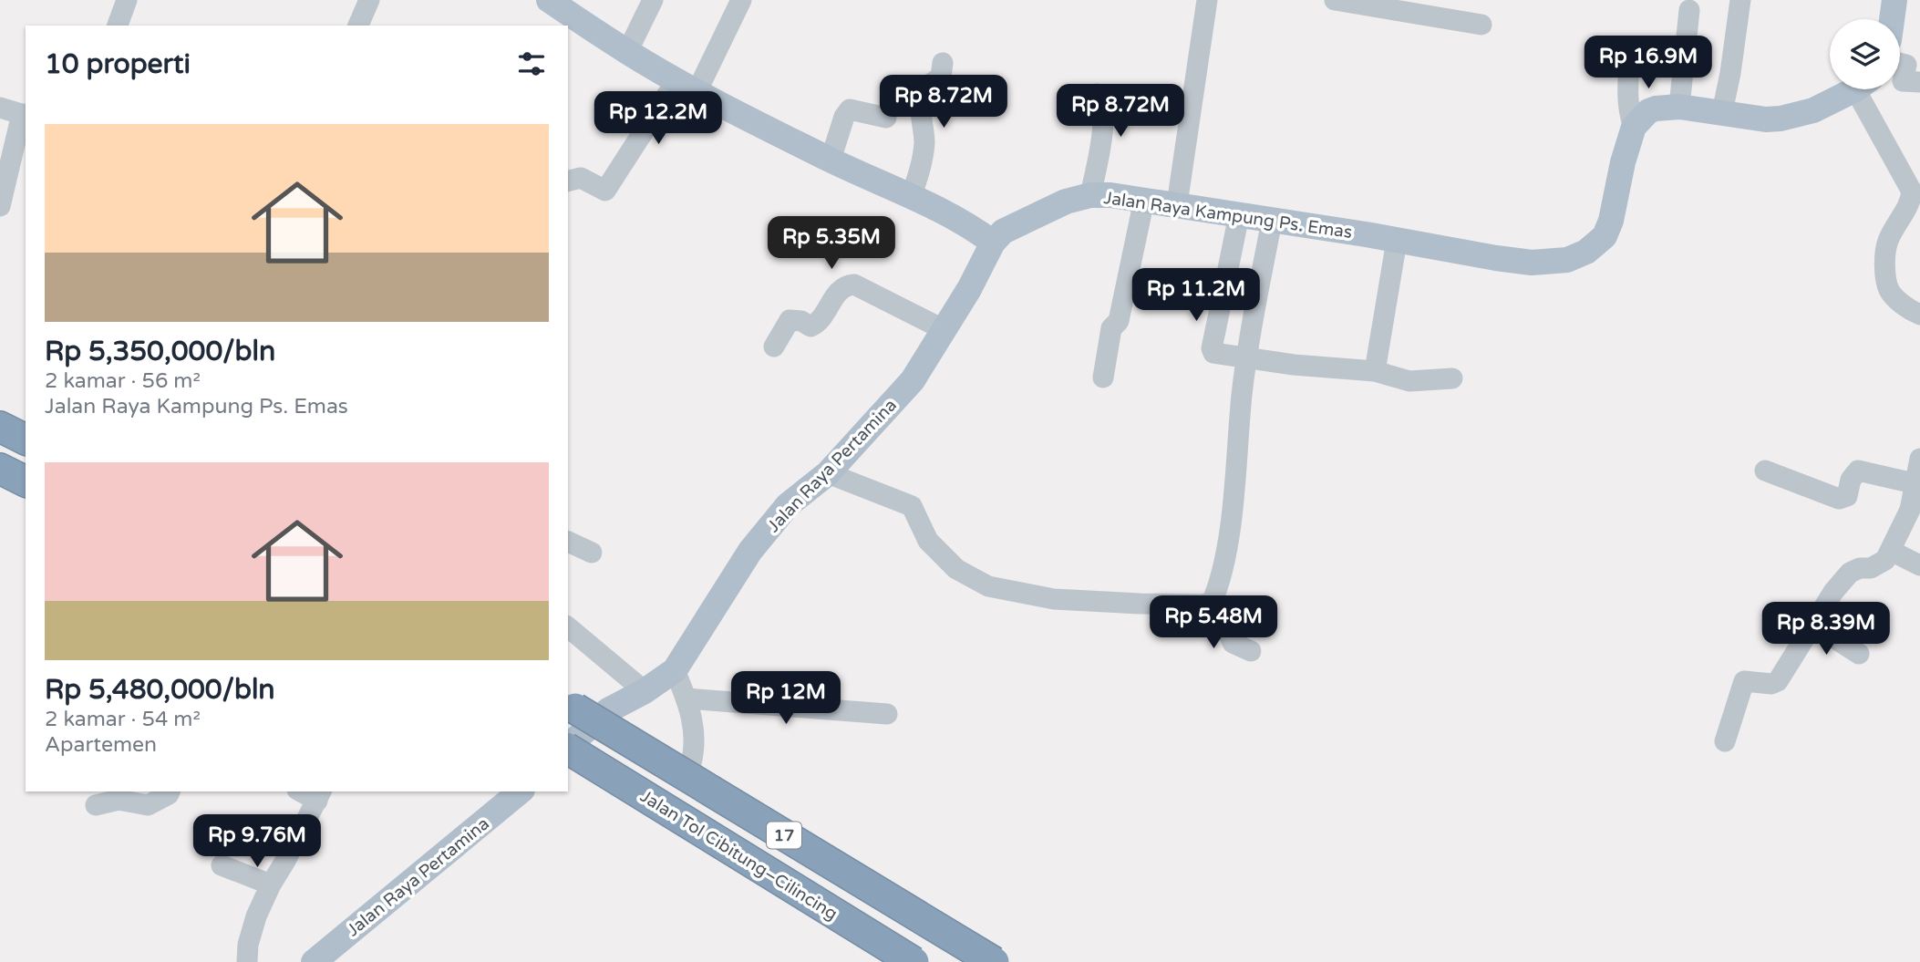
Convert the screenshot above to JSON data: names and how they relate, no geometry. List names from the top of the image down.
{
  "streets": {
    "highway": ["17", "Jalan Tol Cibitung–Cilincing"],
    "main road": ["Jalan Raya Kampung Ps. Emas", "Jalan Raya Pertamina"]
  },
  "crossings": [
    ["Jalan Raya Kampung Ps. Emas", "Jalan Raya Pertamina"]
  ],
  "page": {
    "heading": "10 properti",
    "price": [
      "Rp 16.9M",
      "Rp 8.72M",
      "Rp 8.72M",
      "Rp 12.2M",
      "Rp 5.35M",
      "Rp 11.2M",
      "Rp 5.48M",
      "Rp 8.39M",
      "Rp 12M",
      "Rp 9.76M"
    ],
    "list": [
      {
        "name": "Rp 5,350,000/bln",
        "note": "2 kamar · 56 m² · Jalan Raya Kampung Ps. Emas"
      },
      {
        "name": "Rp 5,480,000/bln",
        "note": "2 kamar · 54 m² · Apartemen"
      }
    ]
  }
}
